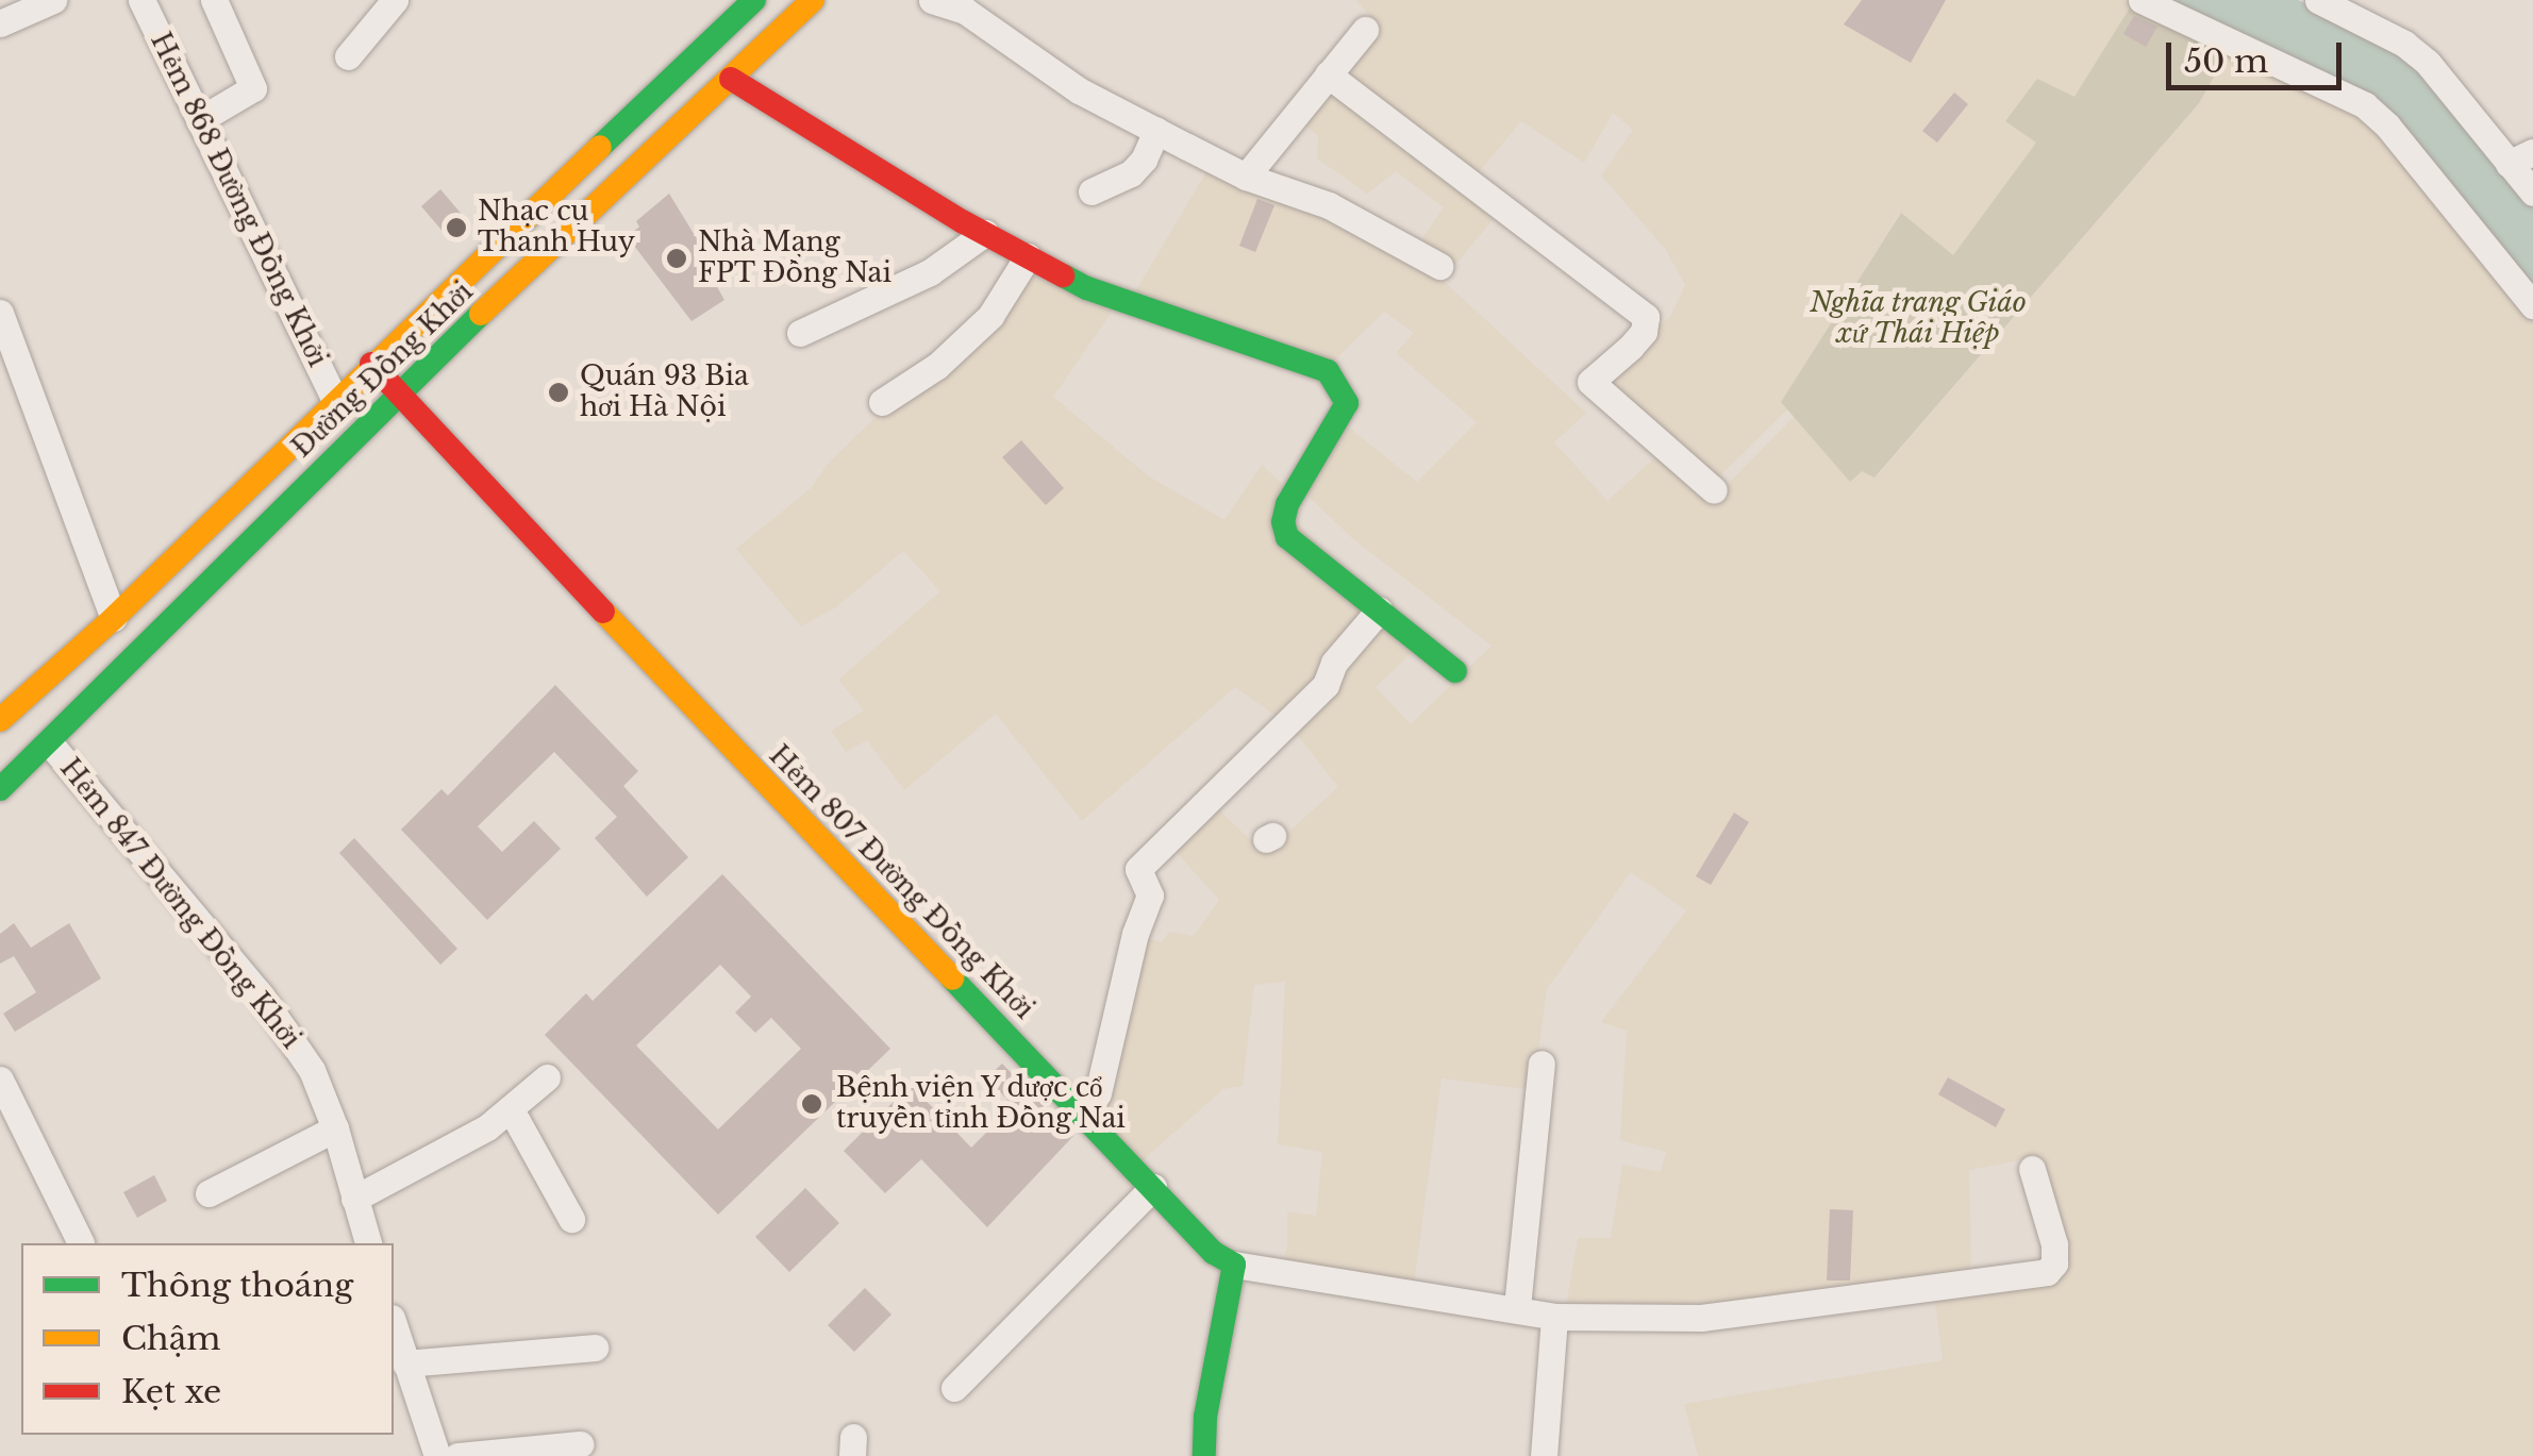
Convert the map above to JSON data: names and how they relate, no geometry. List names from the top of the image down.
{
  "streets": {
    "street": [
      "Hẻm 868 Đường Đồng Khởi",
      "Đường Đồng Khởi",
      "Hẻm 807 Đường Đồng Khởi",
      "Hẻm 847 Đường Đồng Khởi"
    ]
  },
  "crossings": [
    ["Hẻm 868 Đường Đồng Khởi", "Đường Đồng Khởi"],
    ["Đường Đồng Khởi", "Hẻm 807 Đường Đồng Khởi"],
    ["Đường Đồng Khởi", "Hẻm 847 Đường Đồng Khởi"]
  ],
  "parks": ["Nghĩa trang Giáo xứ Thái Hiệp"],
  "places": [
    "Nhạc cụ Thanh Huy",
    "Nhà Mạng FPT Đồng Nai",
    "Quán 93 Bia hơi Hà Nội",
    "Bệnh viện Y dược cổ truyền tỉnh Đồng Nai"
  ],
  "legend": ["Thông thoáng", "Chậm", "Kẹt xe"],
  "scale_bar": "50 m"
}
